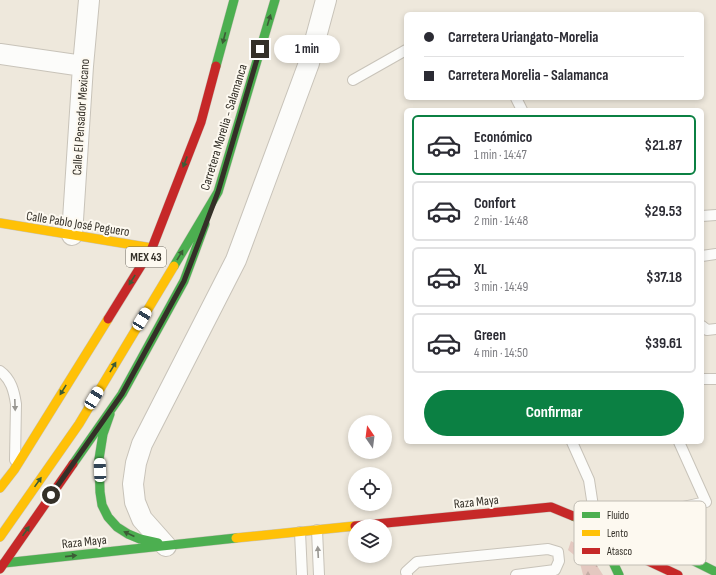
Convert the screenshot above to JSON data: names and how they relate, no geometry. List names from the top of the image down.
{
  "streets": {
    "main road": [
      "Carretera Morelia - Salamanca",
      "Calle Pablo José Peguero",
      "MEX 43",
      "Raza Maya"
    ],
    "street": ["Calle El Pensador Mexicano"]
  },
  "crossings": [
    ["Calle El Pensador Mexicano", "Calle Pablo José Peguero"],
    ["Carretera Morelia - Salamanca", "Calle Pablo José Peguero"]
  ],
  "legend": ["Fluido", "Lento", "Atasco"],
  "north": "top",
  "page": {
    "banner": ["Carretera Uriangato-Morelia", "Carretera Morelia - Salamanca"],
    "bubble": "1 min",
    "list": [
      {
        "name": "Económico",
        "note": "1 min · 14:47",
        "value": "$21.87"
      },
      {
        "name": "Confort",
        "note": "2 min · 14:48",
        "value": "$29.53"
      },
      {
        "name": "XL",
        "note": "3 min · 14:49",
        "value": "$37.18"
      },
      {
        "name": "Green",
        "note": "4 min · 14:50",
        "value": "$39.61"
      }
    ],
    "buttons": "Confirmar"
  }
}
